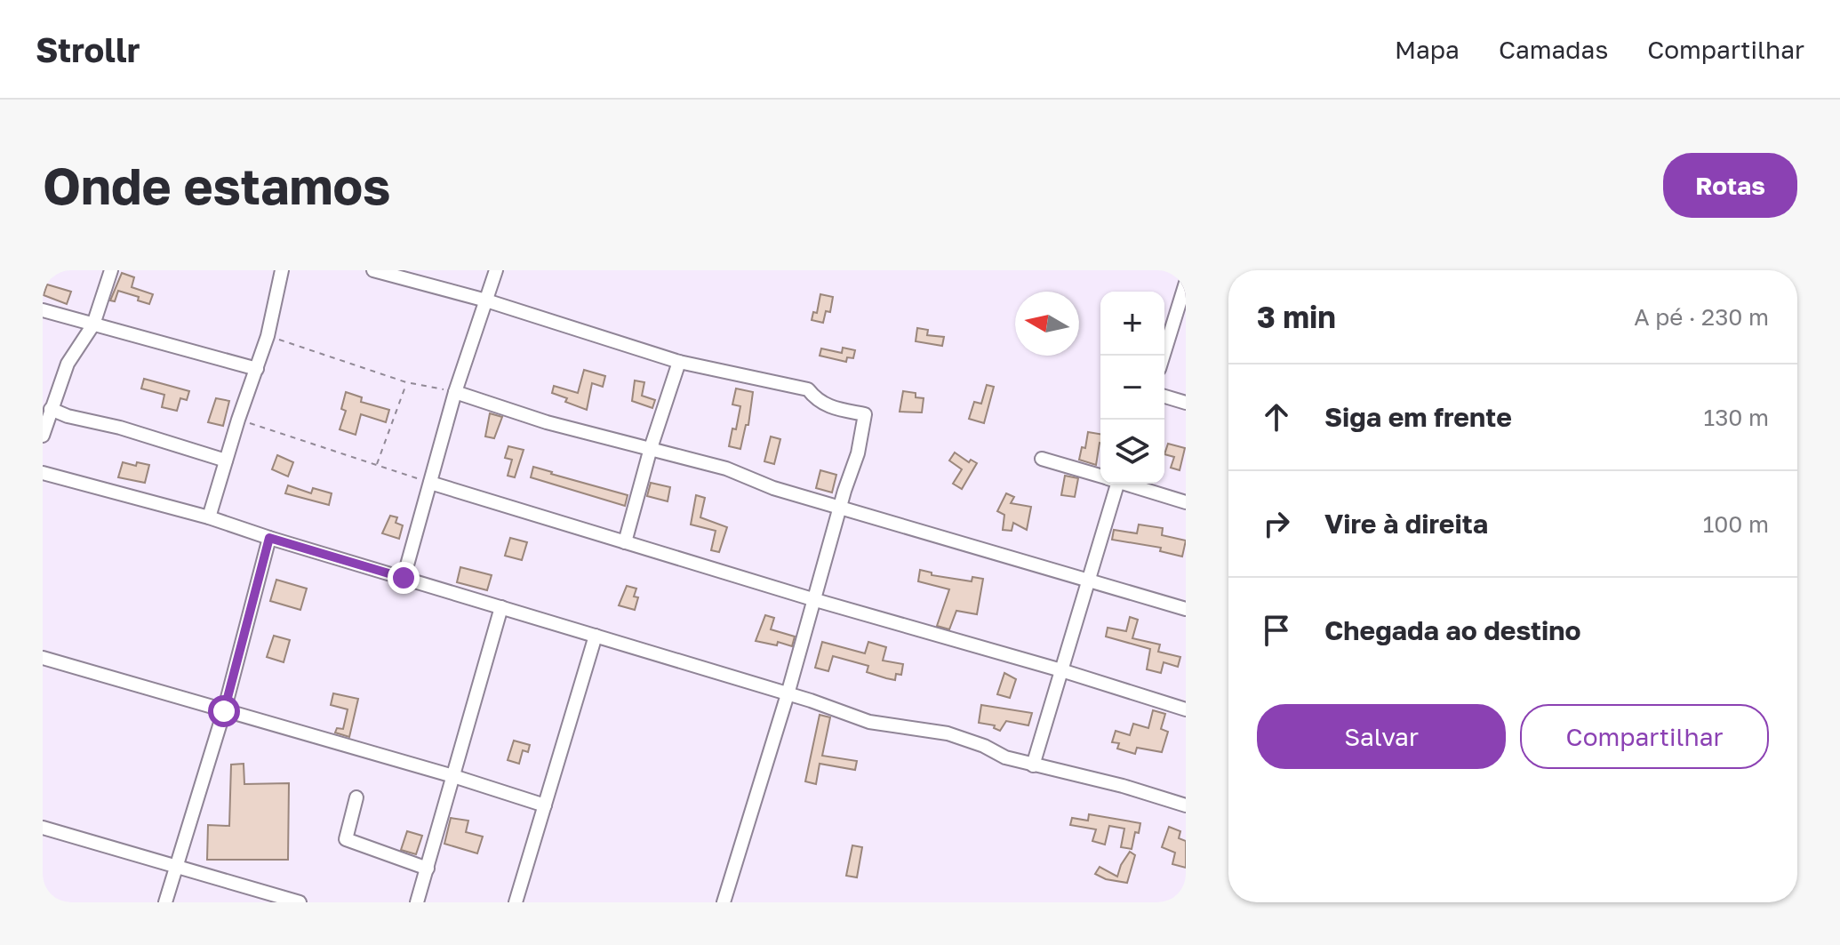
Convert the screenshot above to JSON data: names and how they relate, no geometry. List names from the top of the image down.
{
  "north": "left",
  "page": {
    "header": "Strollr",
    "nav": ["Mapa", "Camadas", "Compartilhar"],
    "buttons": [
      "Rotas",
      ["Salvar", "Compartilhar"]
    ],
    "title": "Onde estamos",
    "heading": ["3 min", "A pé · 230 m"],
    "map_buttons": ["+", "−"],
    "list": [
      ["Siga em frente", "130 m"],
      ["Vire à direita", "100 m"],
      "Chegada ao destino"
    ]
  }
}
